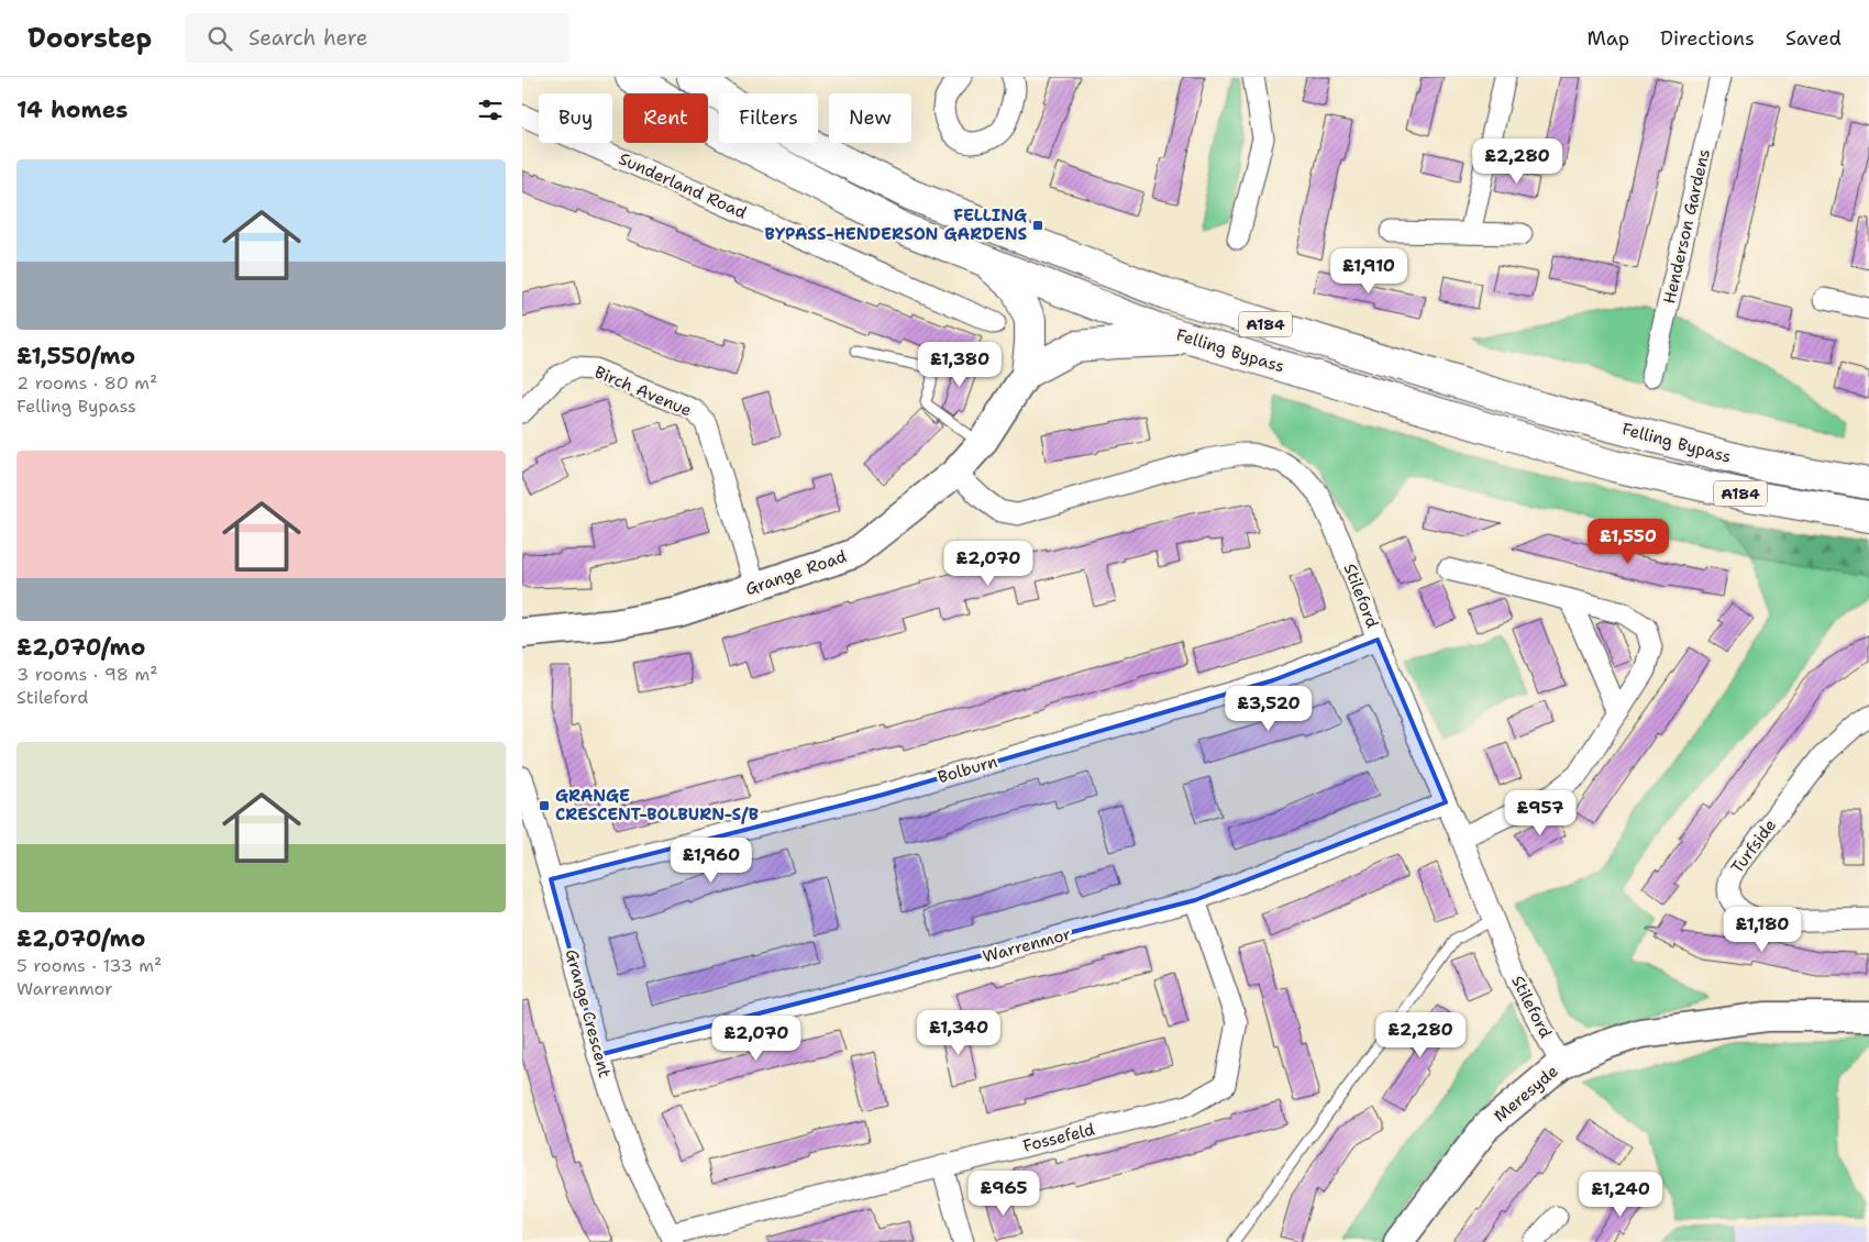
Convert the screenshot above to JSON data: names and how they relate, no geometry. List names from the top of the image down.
{
  "streets": {
    "highway": ["A184", "Felling Bypass"],
    "street": [
      "Sunderland Road",
      "Henderson Gardens",
      "Birch Avenue",
      "Grange Road",
      "Stileford",
      "Bolburn",
      "Turfside",
      "Warrenmor",
      "Grange Crescent",
      "Meresyde",
      "Fossefeld"
    ]
  },
  "crossings": [
    ["Birch Avenue", "Grange Road"],
    ["Grange Road", "Stileford"],
    ["Stileford", "Bolburn"],
    ["Stileford", "Warrenmor"],
    ["Stileford", "Meresyde"],
    ["Bolburn", "Grange Crescent"],
    ["Warrenmor", "Grange Crescent"],
    ["Warrenmor", "Fossefeld"],
    ["Grange Crescent", "Fossefeld"]
  ],
  "places": {
    "transit": ["FELLING BYPASS-HENDERSON GARDENS", "GRANGE CRESCENT-BOLBURN-S/B"]
  },
  "page": {
    "header": "Doorstep",
    "search": "Search here",
    "nav": ["Map", "Directions", "Saved"],
    "heading": "14 homes",
    "chip": [
      "Buy",
      "Rent",
      "Filters",
      "New"
    ],
    "price": [
      "£2,280",
      "£1,910",
      "£1,380",
      "£1,550",
      "£2,070",
      "£3,520",
      "£957",
      "£1,960",
      "£1,180",
      "£1,340",
      "£2,280",
      "£2,070",
      "£965",
      "£1,240"
    ],
    "list": [
      {
        "name": "£1,550/mo",
        "note": "2 rooms · 80 m² · Felling Bypass"
      },
      {
        "name": "£2,070/mo",
        "note": "3 rooms · 98 m² · Stileford"
      },
      {
        "name": "£2,070/mo",
        "note": "5 rooms · 133 m² · Warrenmor"
      }
    ]
  }
}
